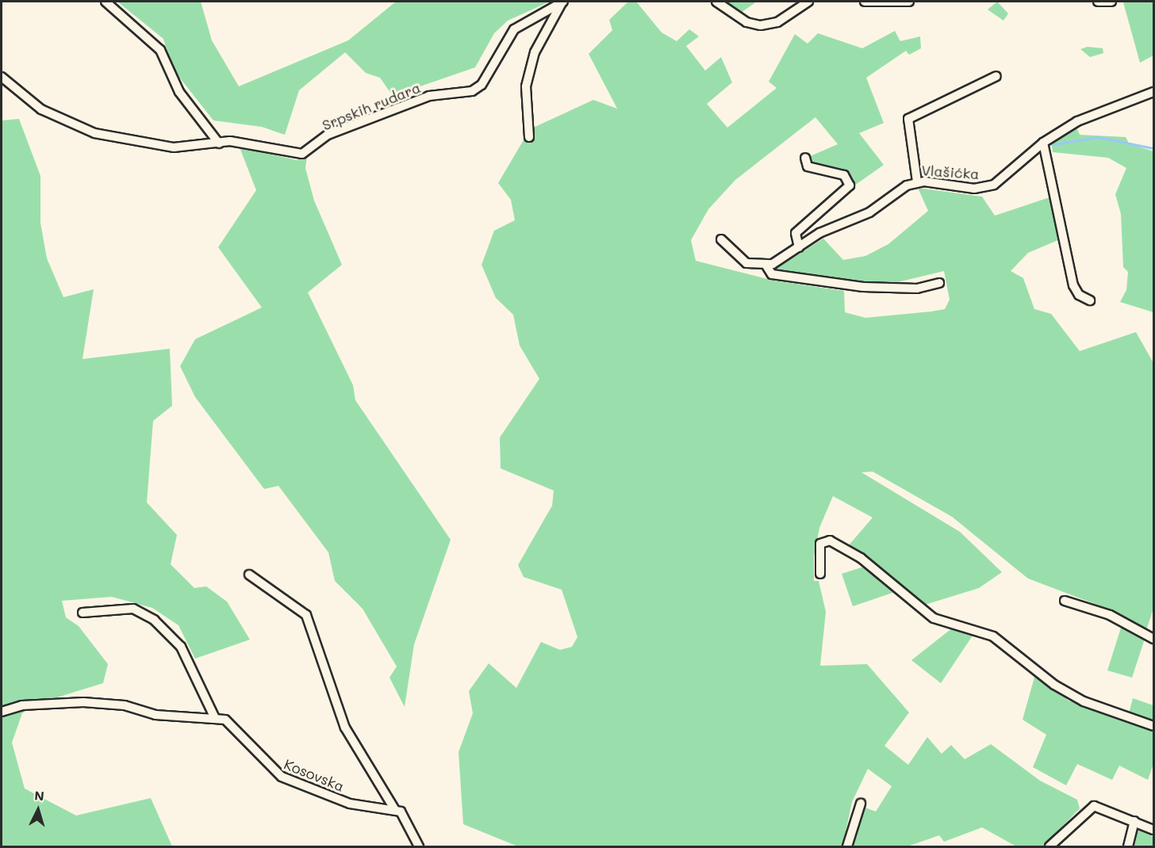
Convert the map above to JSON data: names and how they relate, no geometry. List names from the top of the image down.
{
  "streets": {
    "street": ["Srpskih rudara", "Vlašićka", "Kosovska"]
  },
  "north": "top"
}
